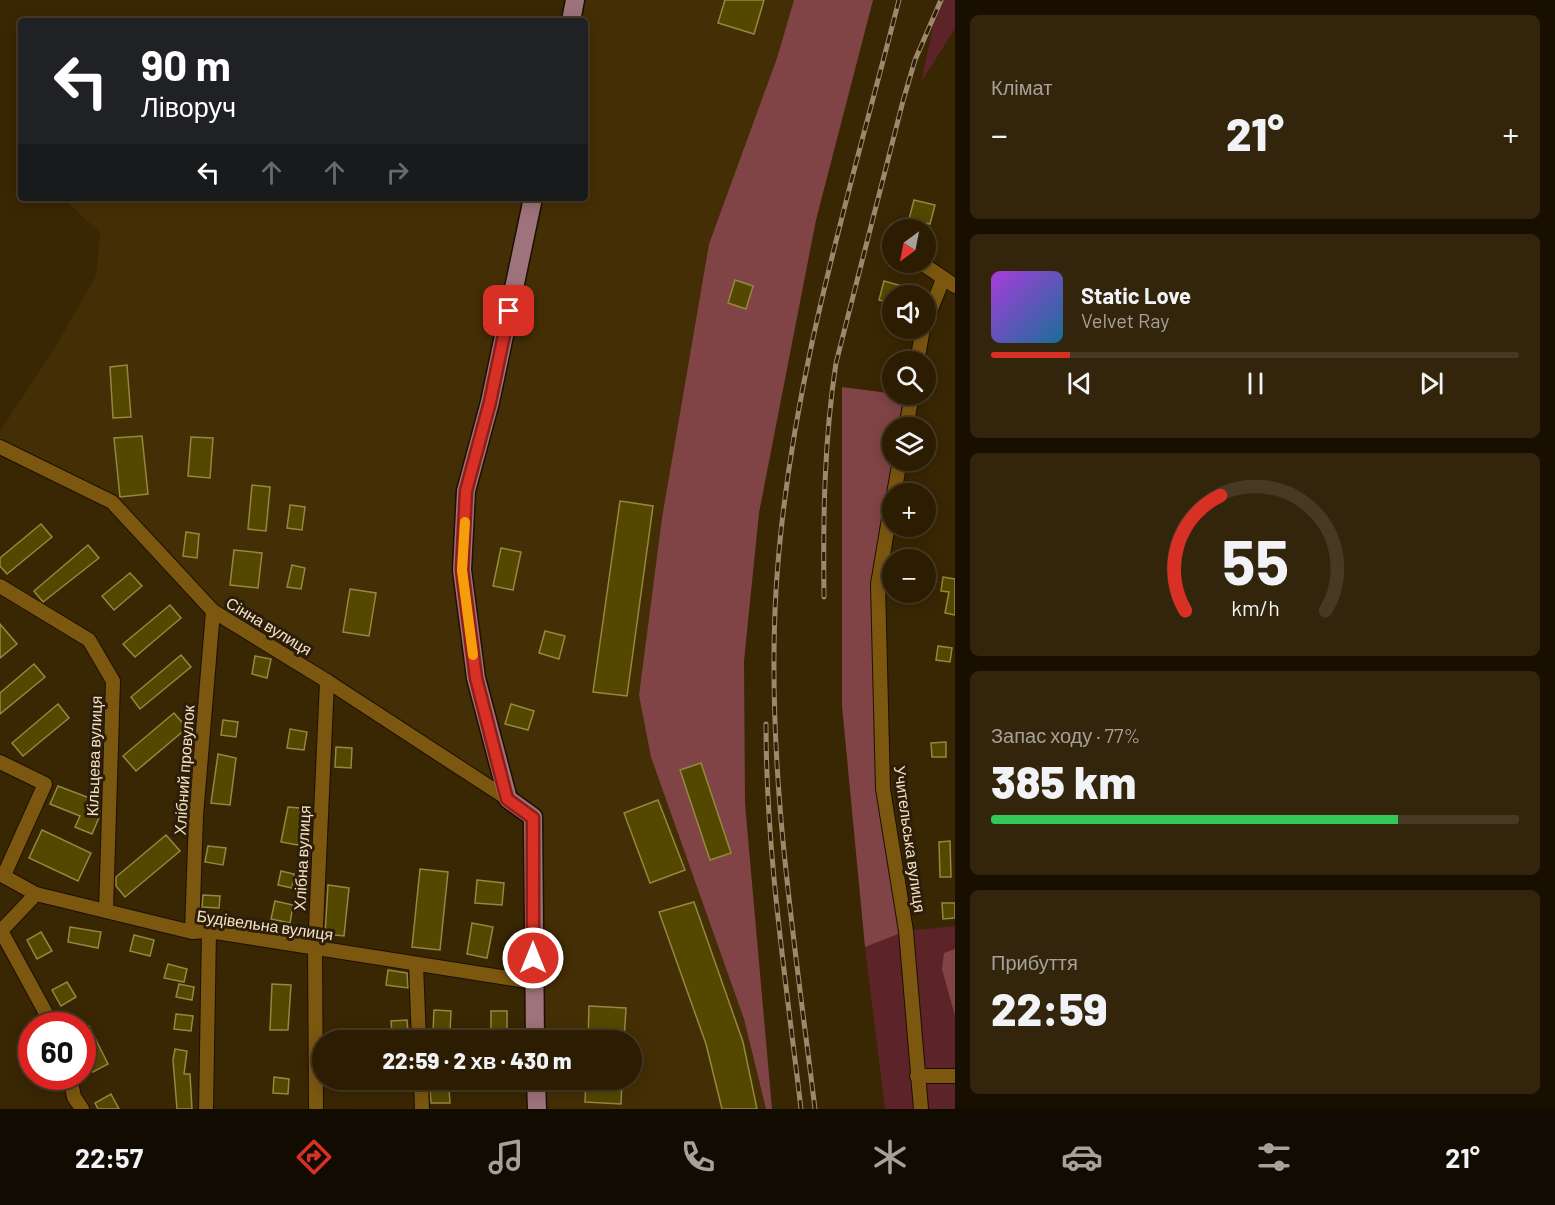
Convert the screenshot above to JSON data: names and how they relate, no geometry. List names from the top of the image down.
{
  "streets": {
    "street": [
      "Сінна вулиця",
      "Кільцева вулиця",
      "Хлібний провулок",
      "Учительська вулиця",
      "Хлібна вулиця",
      "Будівельна вулиця"
    ]
  },
  "crossings": [
    ["Сінна вулиця", "Хлібний провулок"],
    ["Сінна вулиця", "Хлібна вулиця"],
    ["Кільцева вулиця", "Будівельна вулиця"],
    ["Хлібний провулок", "Будівельна вулиця"],
    ["Хлібна вулиця", "Будівельна вулиця"]
  ],
  "north": "bottom left",
  "page": {
    "tile": [
      "Клімат",
      ["Запас ходу · 77%", "385 km"],
      ["Прибуття", "22:59"]
    ],
    "turn": ["90 m", "Ліворуч"],
    "heat": ["−", "21°", "+"],
    "map_buttons": ["+", "−"],
    "song": ["Static Love", "Velvet Ray"],
    "limit": "60",
    "trip": "22:59 · 2 хв · 430 m",
    "tabs": ["22:57", "21°"],
    "gauge": ["55", "km/h"]
  }
}
